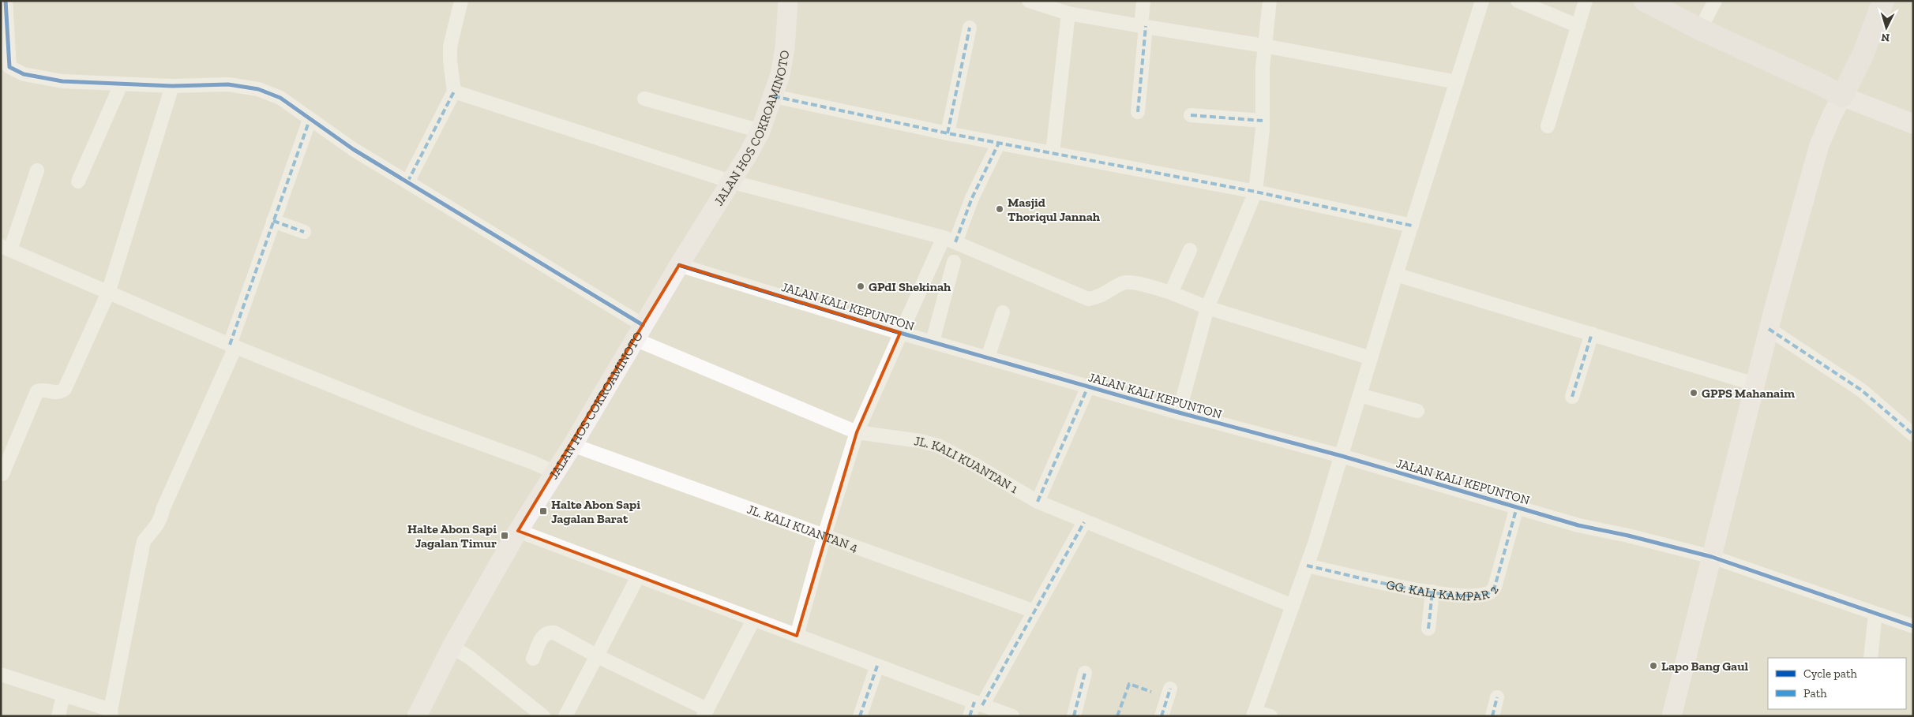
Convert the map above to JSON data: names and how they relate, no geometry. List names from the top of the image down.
{
  "streets": {
    "main road": ["JALAN HOS COKROAMINOTO"],
    "street": [
      "JALAN KALI KEPUNTON",
      "JL. KALI KUANTAN 1",
      "JL. KALI KUANTAN 4",
      "GG. KALI KAMPAR 2"
    ]
  },
  "crossings": [
    ["JALAN HOS COKROAMINOTO", "JALAN KALI KEPUNTON"],
    ["JALAN HOS COKROAMINOTO", "JL. KALI KUANTAN 1"],
    ["JALAN HOS COKROAMINOTO", "JL. KALI KUANTAN 4"],
    ["JALAN KALI KEPUNTON", "GG. KALI KAMPAR 2"]
  ],
  "places": {
    "other": [
      "Masjid Thoriqul Jannah",
      "GPdI Shekinah",
      "GPPS Mahanaim",
      "Lapo Bang Gaul"
    ],
    "transit": ["Halte Abon Sapi Jagalan Barat", "Halte Abon Sapi Jagalan Timur"]
  },
  "legend": ["Cycle path", "Path"],
  "north": "bottom"
}
